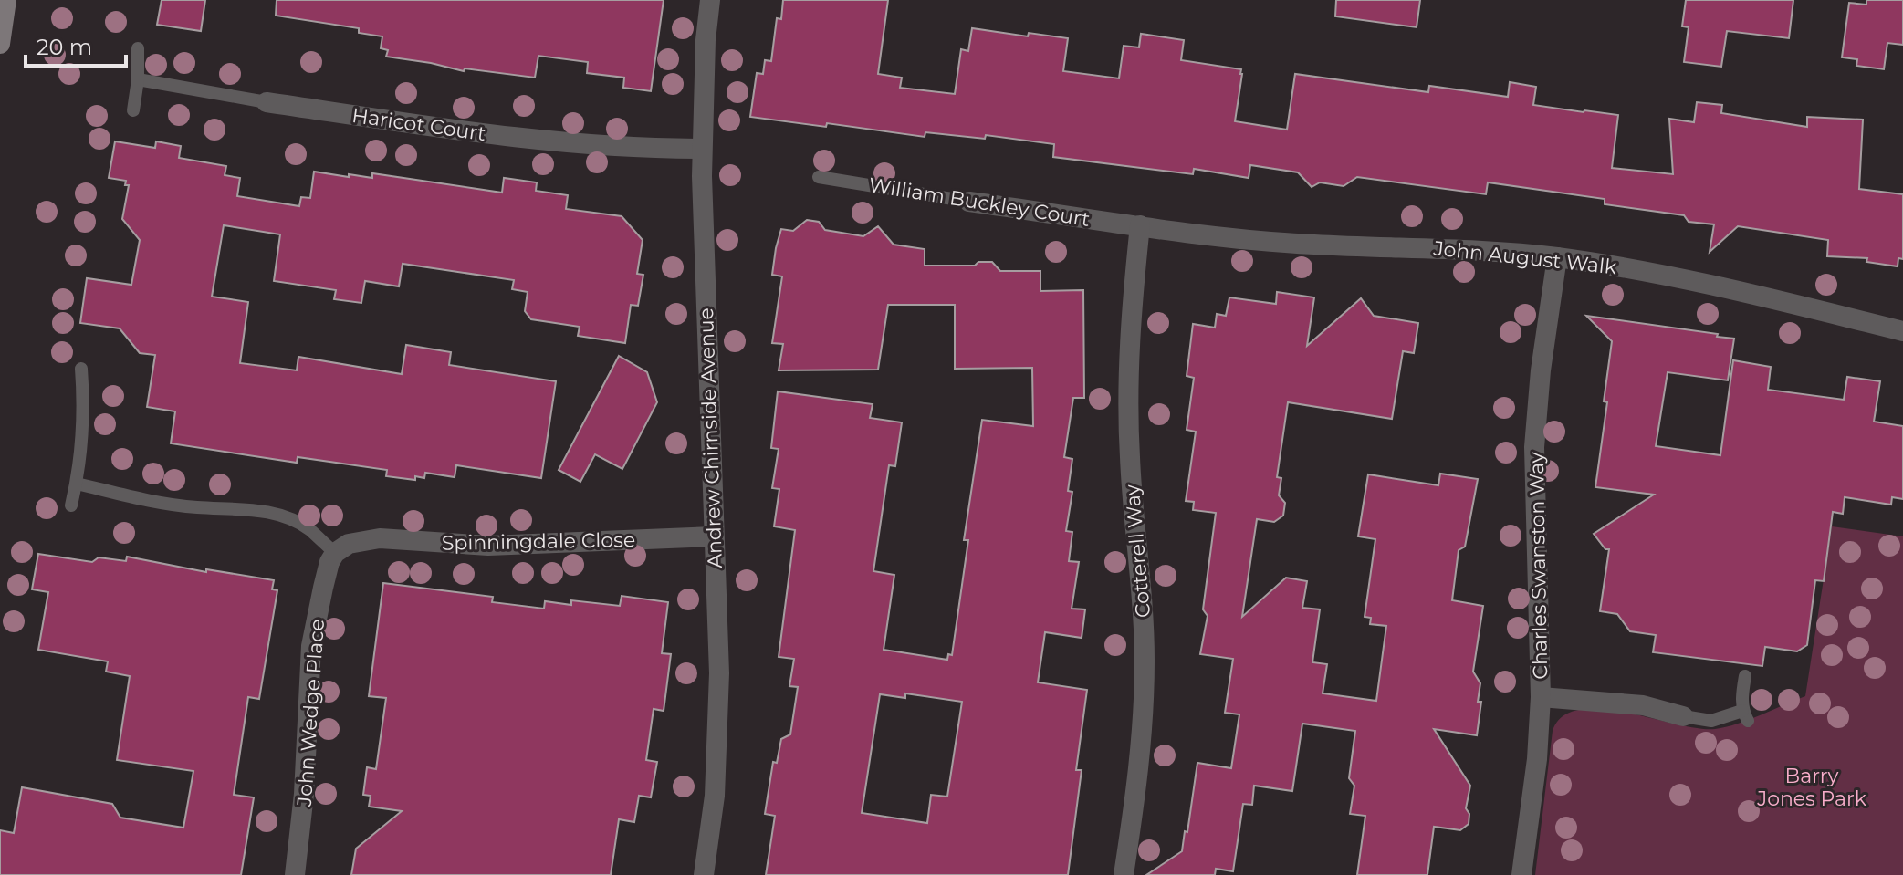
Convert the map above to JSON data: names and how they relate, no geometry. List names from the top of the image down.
{
  "streets": {
    "street": [
      "Haricot Court",
      "William Buckley Court",
      "John August Walk",
      "Andrew Chirnside Avenue",
      "Spinningdale Close",
      "Cotterell Way",
      "Charles Swanston Way",
      "John Wedge Place"
    ]
  },
  "crossings": [
    ["Haricot Court", "Andrew Chirnside Avenue"],
    ["William Buckley Court", "John August Walk"],
    ["William Buckley Court", "Cotterell Way"],
    ["John August Walk", "Cotterell Way"],
    ["John August Walk", "Charles Swanston Way"],
    ["Andrew Chirnside Avenue", "Spinningdale Close"],
    ["Spinningdale Close", "John Wedge Place"]
  ],
  "parks": ["Barry Jones Park"],
  "scale_bar": "20 m"
}
